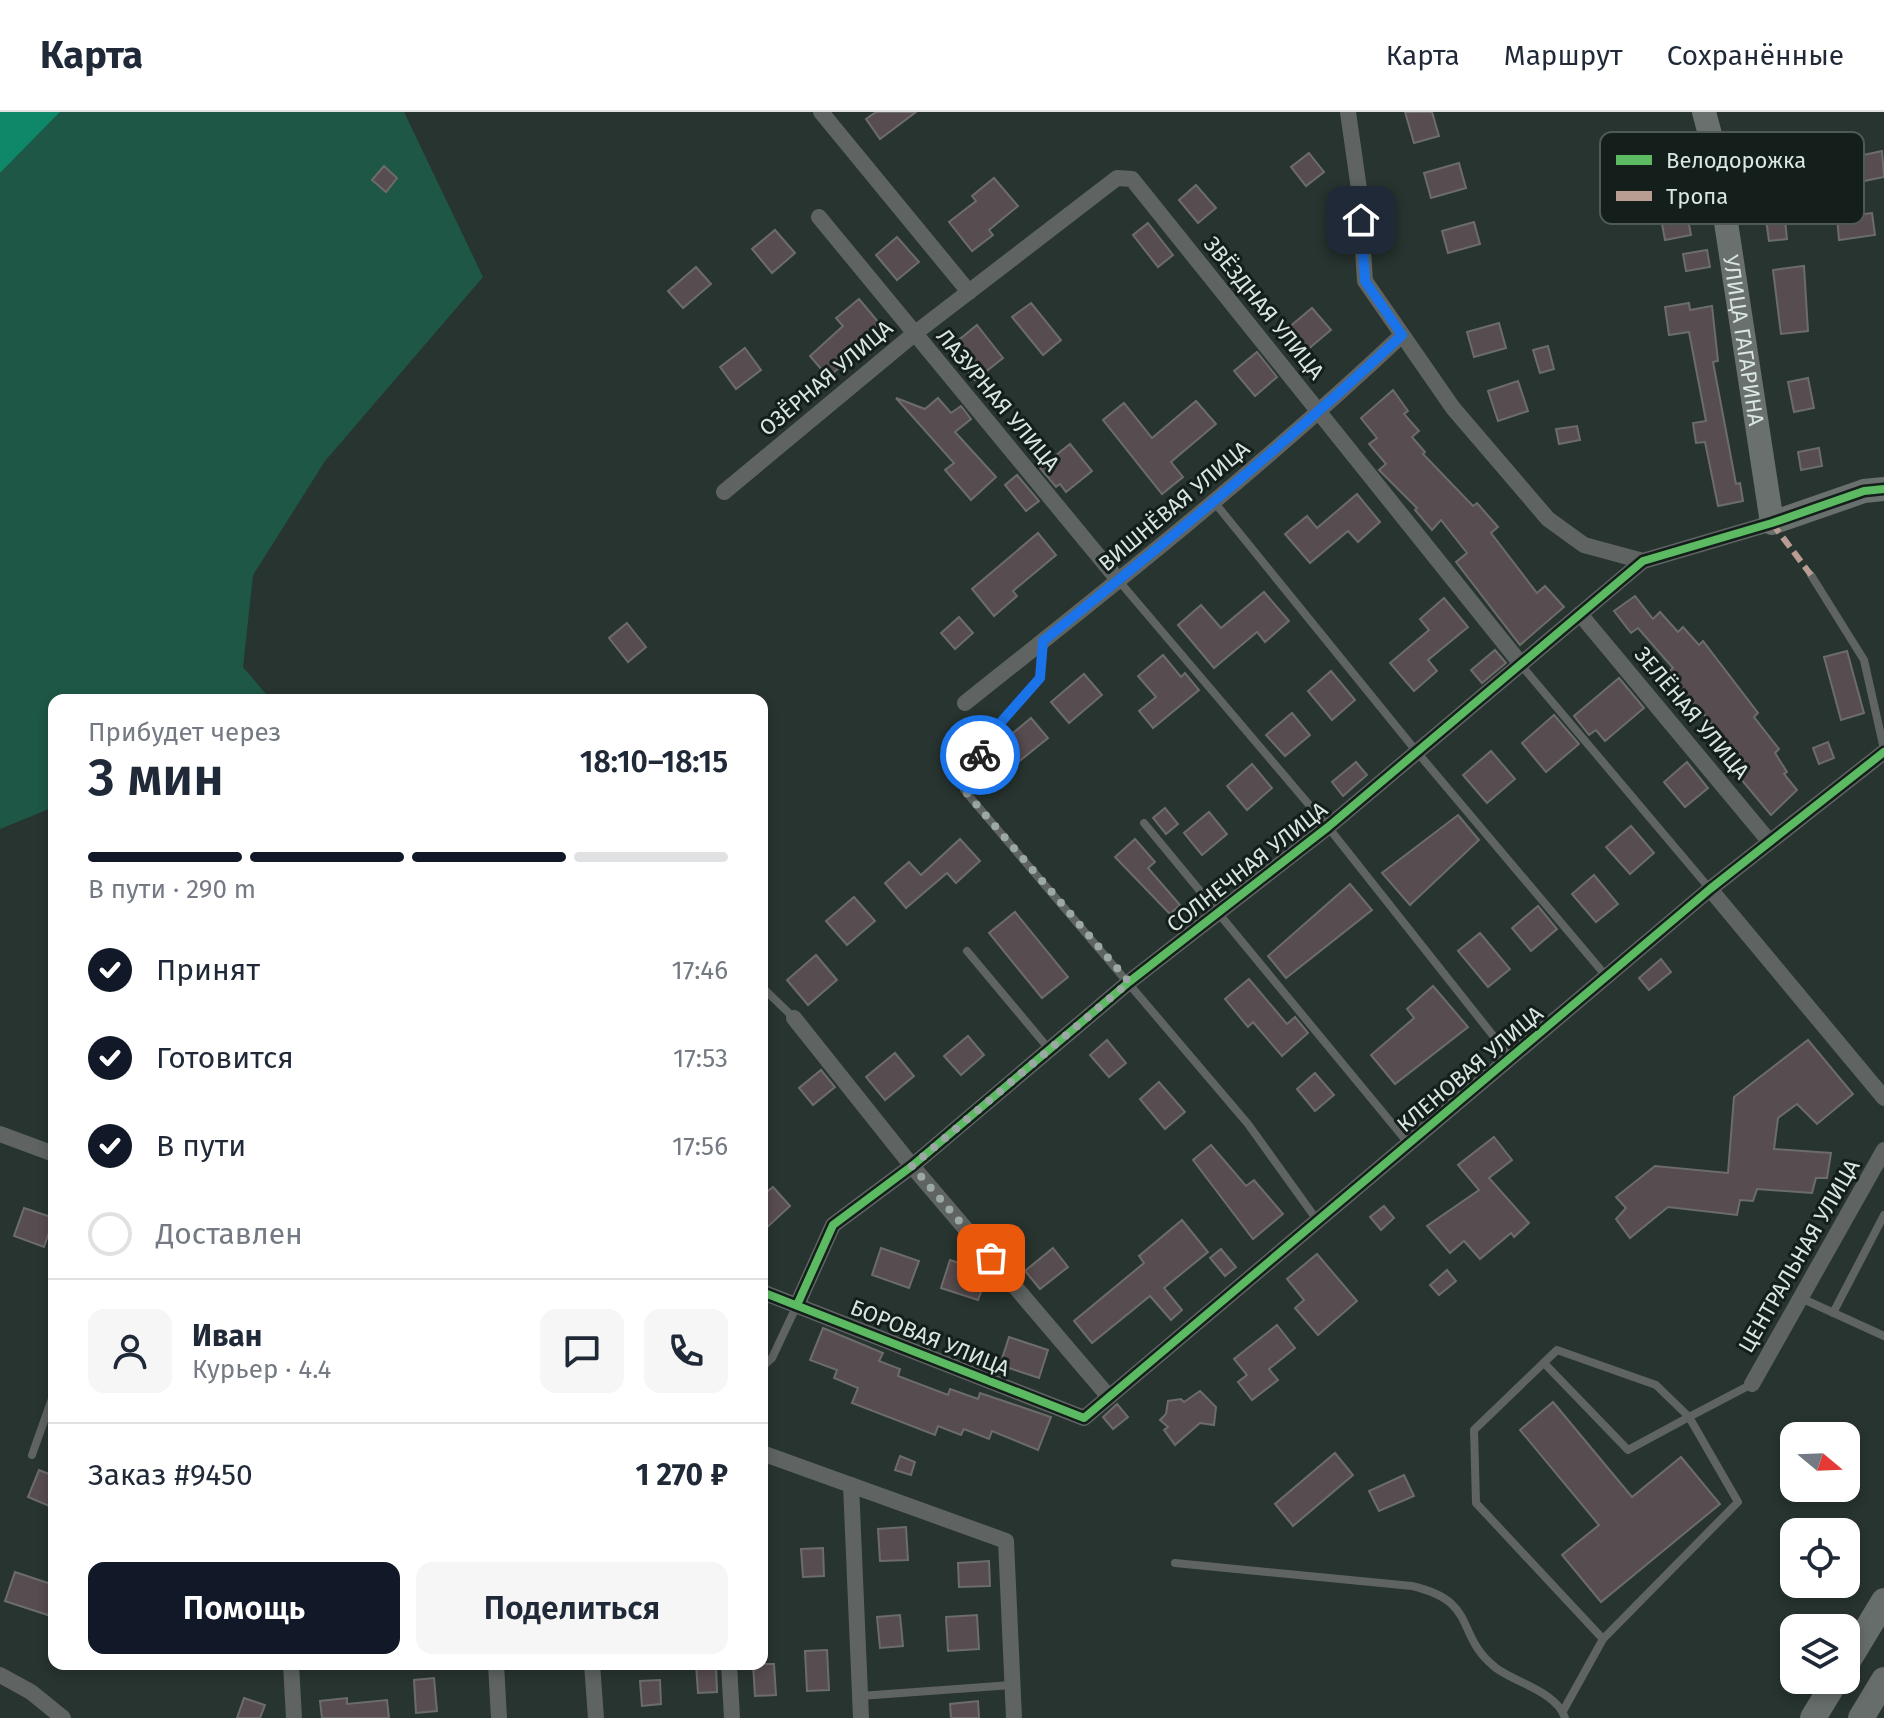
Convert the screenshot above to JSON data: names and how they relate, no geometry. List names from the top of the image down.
{
  "streets": {
    "street": [
      "ЗВЁЗДНАЯ УЛИЦА",
      "УЛИЦА ГАГАРИНА",
      "ОЗЁРНАЯ УЛИЦА",
      "ЛАЗУРНАЯ УЛИЦА",
      "ВИШНЁВАЯ УЛИЦА",
      "ЗЕЛЁНАЯ УЛИЦА",
      "СОЛНЕЧНАЯ УЛИЦА",
      "КЛЕНОВАЯ УЛИЦА",
      "ЦЕНТРАЛЬНАЯ УЛИЦА",
      "БОРОВАЯ УЛИЦА"
    ]
  },
  "crossings": [
    ["ЗВЁЗДНАЯ УЛИЦА", "ЛАЗУРНАЯ УЛИЦА"],
    ["ЗВЁЗДНАЯ УЛИЦА", "ВИШНЁВАЯ УЛИЦА"],
    ["ЗВЁЗДНАЯ УЛИЦА", "СОЛНЕЧНАЯ УЛИЦА"],
    ["УЛИЦА ГАГАРИНА", "СОЛНЕЧНАЯ УЛИЦА"],
    ["ОЗЁРНАЯ УЛИЦА", "ЛАЗУРНАЯ УЛИЦА"],
    ["ЛАЗУРНАЯ УЛИЦА", "ВИШНЁВАЯ УЛИЦА"],
    ["ЗЕЛЁНАЯ УЛИЦА", "СОЛНЕЧНАЯ УЛИЦА"],
    ["ЗЕЛЁНАЯ УЛИЦА", "КЛЕНОВАЯ УЛИЦА"],
    ["СОЛНЕЧНАЯ УЛИЦА", "БОРОВАЯ УЛИЦА"],
    ["КЛЕНОВАЯ УЛИЦА", "БОРОВАЯ УЛИЦА"]
  ],
  "legend": ["Велодорожка", "Тропа"],
  "north": "right",
  "page": {
    "header": "Карта",
    "nav": ["Карта", "Маршрут", "Сохранённые"],
    "heading": ["3 мин", "Прибудет через", "18:10–18:15"],
    "panel": [
      "Иван",
      "Курьер · 4.4",
      "Заказ #9450",
      "1 270 ₽"
    ],
    "bar": "В пути · 290 m",
    "list": [
      ["Принят", "17:46"],
      ["Готовится", "17:53"],
      ["В пути", "17:56"],
      "Доставлен"
    ],
    "buttons": ["Помощь", "Поделиться"]
  }
}
